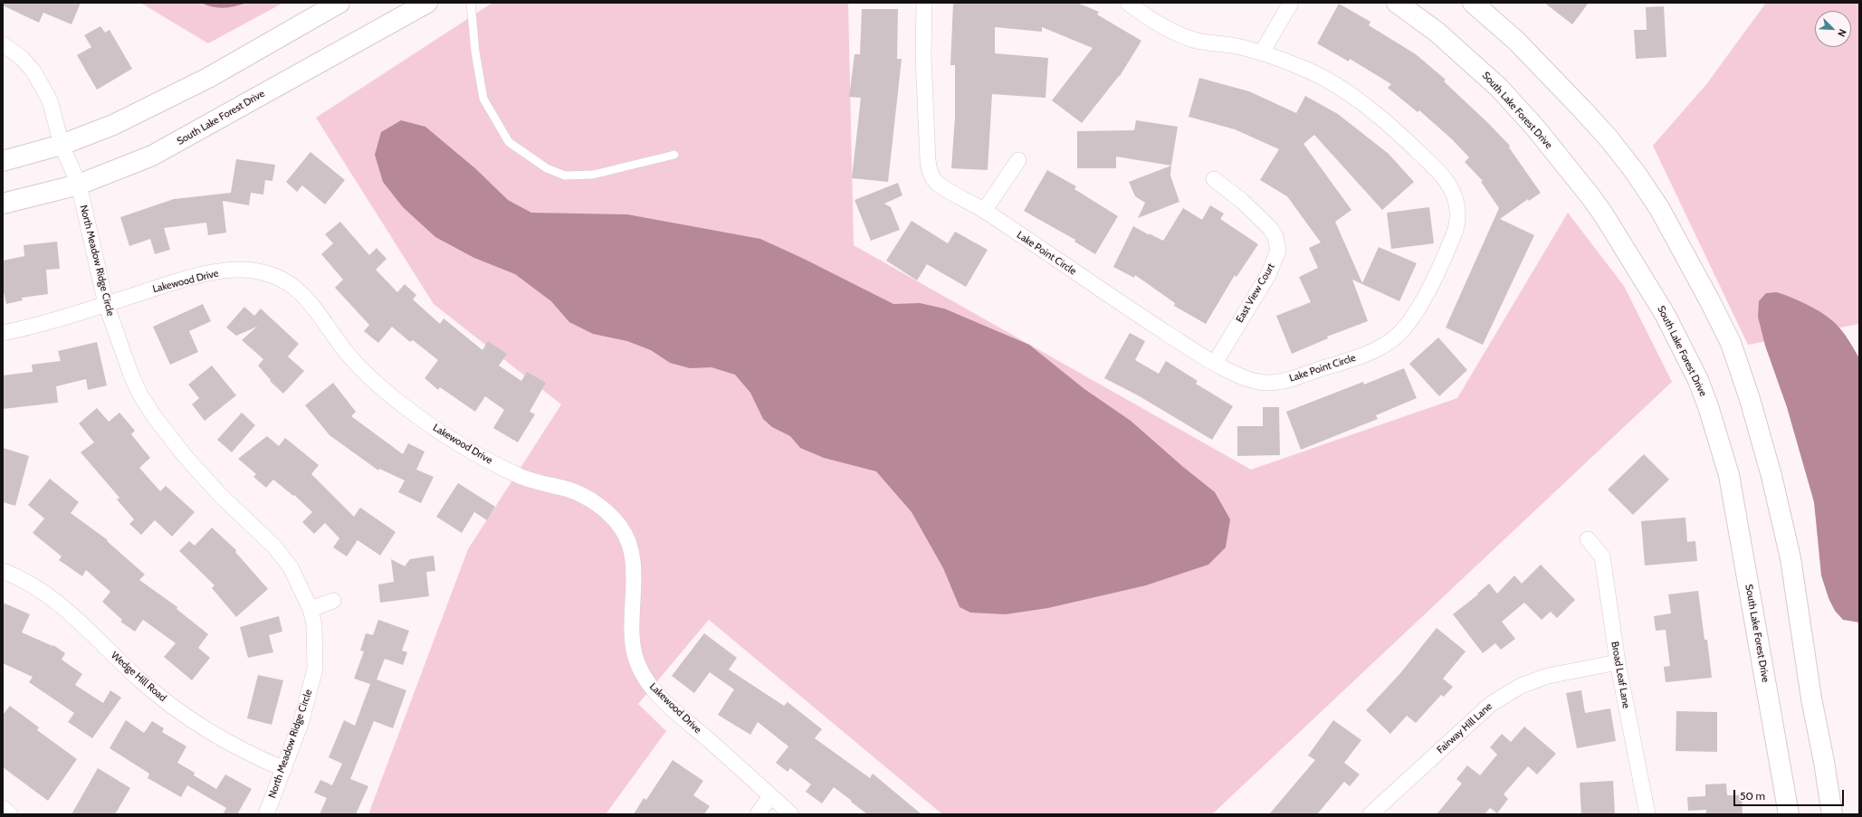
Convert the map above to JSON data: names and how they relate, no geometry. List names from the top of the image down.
{
  "streets": {
    "main road": ["South Lake Forest Drive"],
    "street": [
      "Lake Point Circle",
      "North Meadow Ridge Circle",
      "Lakewood Drive",
      "East View Court",
      "Broad Leaf Lane",
      "Wedge Hill Road",
      "Fairway Hill Lane"
    ]
  },
  "crossings": [
    ["South Lake Forest Drive", "North Meadow Ridge Circle"],
    ["Lake Point Circle", "East View Court"],
    ["North Meadow Ridge Circle", "Lakewood Drive"],
    ["North Meadow Ridge Circle", "Wedge Hill Road"],
    ["Broad Leaf Lane", "Fairway Hill Lane"]
  ],
  "scale_bar": "50 m",
  "north": "bottom right"
}
